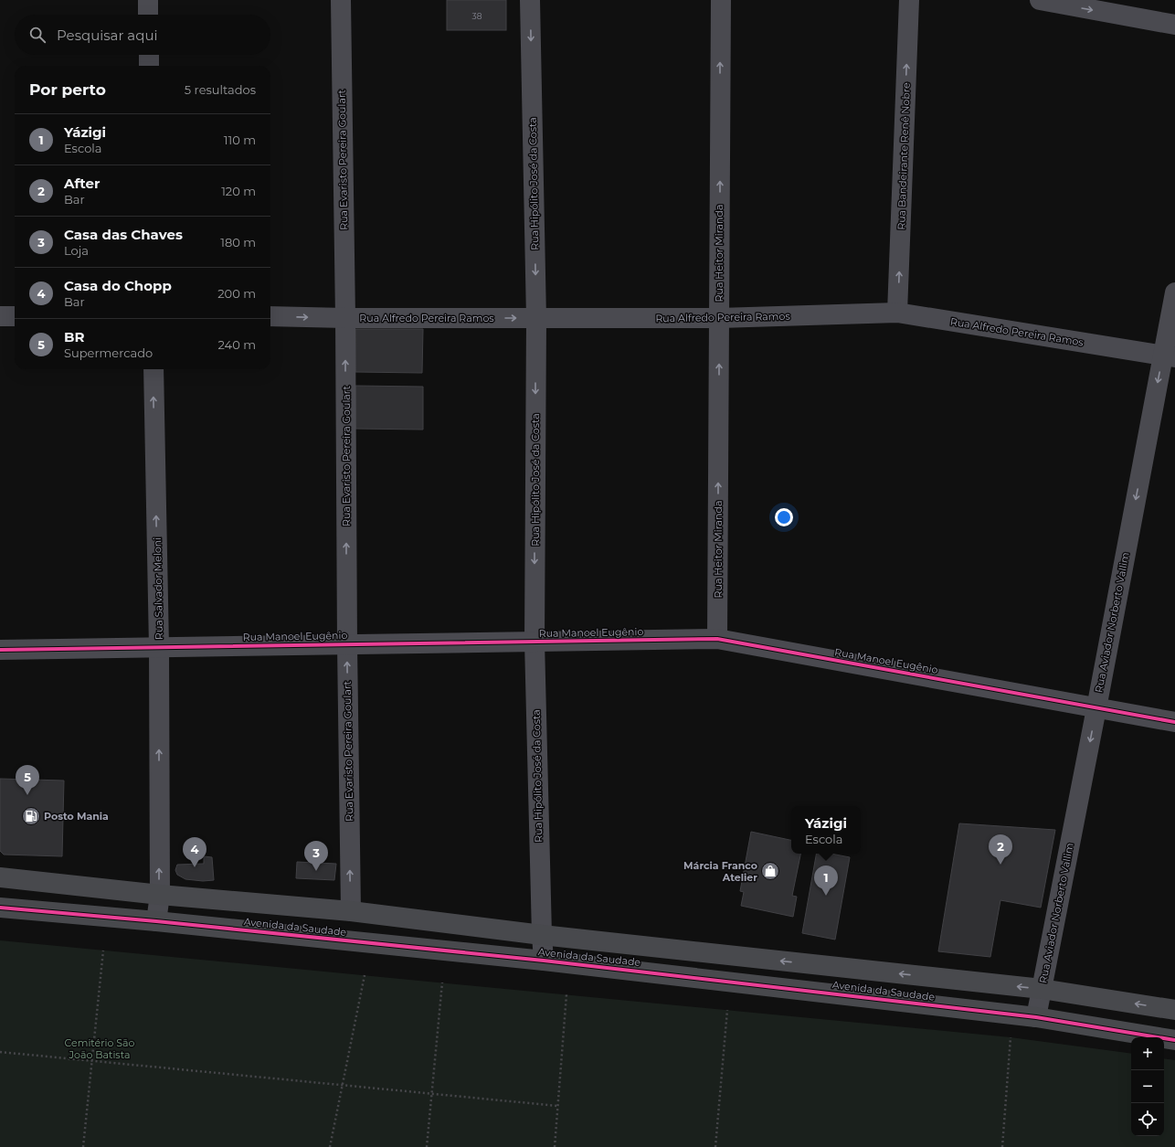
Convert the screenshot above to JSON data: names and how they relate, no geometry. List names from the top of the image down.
{
  "streets": {
    "street": [
      "Rua Bandeirante Renê Nobre",
      "Rua Evaristo Pereira Goulart",
      "Rua Hipólito José da Costa",
      "Rua Heitor Miranda",
      "Rua Alfredo Pereira Ramos",
      "Rua Salvador Meloni",
      "Rua Aviador Norberto Vallim",
      "Rua Manoel Eugênio",
      "Avenida da Saudade"
    ]
  },
  "crossings": [
    ["Rua Bandeirante Renê Nobre", "Rua Alfredo Pereira Ramos"],
    ["Rua Evaristo Pereira Goulart", "Rua Alfredo Pereira Ramos"],
    ["Rua Evaristo Pereira Goulart", "Rua Manoel Eugênio"],
    ["Rua Evaristo Pereira Goulart", "Avenida da Saudade"],
    ["Rua Hipólito José da Costa", "Rua Alfredo Pereira Ramos"],
    ["Rua Hipólito José da Costa", "Rua Manoel Eugênio"],
    ["Rua Hipólito José da Costa", "Avenida da Saudade"],
    ["Rua Heitor Miranda", "Rua Alfredo Pereira Ramos"],
    ["Rua Heitor Miranda", "Rua Manoel Eugênio"],
    ["Rua Alfredo Pereira Ramos", "Rua Aviador Norberto Vallim"],
    ["Rua Salvador Meloni", "Rua Manoel Eugênio"],
    ["Rua Salvador Meloni", "Avenida da Saudade"],
    ["Rua Aviador Norberto Vallim", "Rua Manoel Eugênio"],
    ["Rua Aviador Norberto Vallim", "Avenida da Saudade"]
  ],
  "one_way": [
    "Rua Bandeirante Renê Nobre",
    "Rua Evaristo Pereira Goulart",
    "Rua Hipólito José da Costa",
    "Rua Heitor Miranda",
    "Rua Salvador Meloni",
    "Rua Aviador Norberto Vallim"
  ],
  "parks": ["Cemitério São João Batista"],
  "places": {
    "fuel station": ["Posto Mania"],
    "shop": ["Márcia Franco Atelier"]
  },
  "house_numbers": ["38"],
  "page": {
    "search": "Pesquisar aqui",
    "heading": ["Por perto", "5 resultados"],
    "list": [
      {
        "mark": "1",
        "name": "Yázigi",
        "note": "Escola",
        "value": "110 m"
      },
      {
        "mark": "2",
        "name": "After",
        "note": "Bar",
        "value": "120 m"
      },
      {
        "mark": "3",
        "name": "Casa das Chaves",
        "note": "Loja",
        "value": "180 m"
      },
      {
        "mark": "4",
        "name": "Casa do Chopp",
        "note": "Bar",
        "value": "200 m"
      },
      {
        "mark": "5",
        "name": "BR",
        "note": "Supermercado",
        "value": "240 m"
      }
    ],
    "pins": [
      "5",
      "2",
      "4",
      "3",
      "1"
    ],
    "popup": ["Yázigi", "Escola"],
    "map_buttons": ["+", "−"]
  }
}
